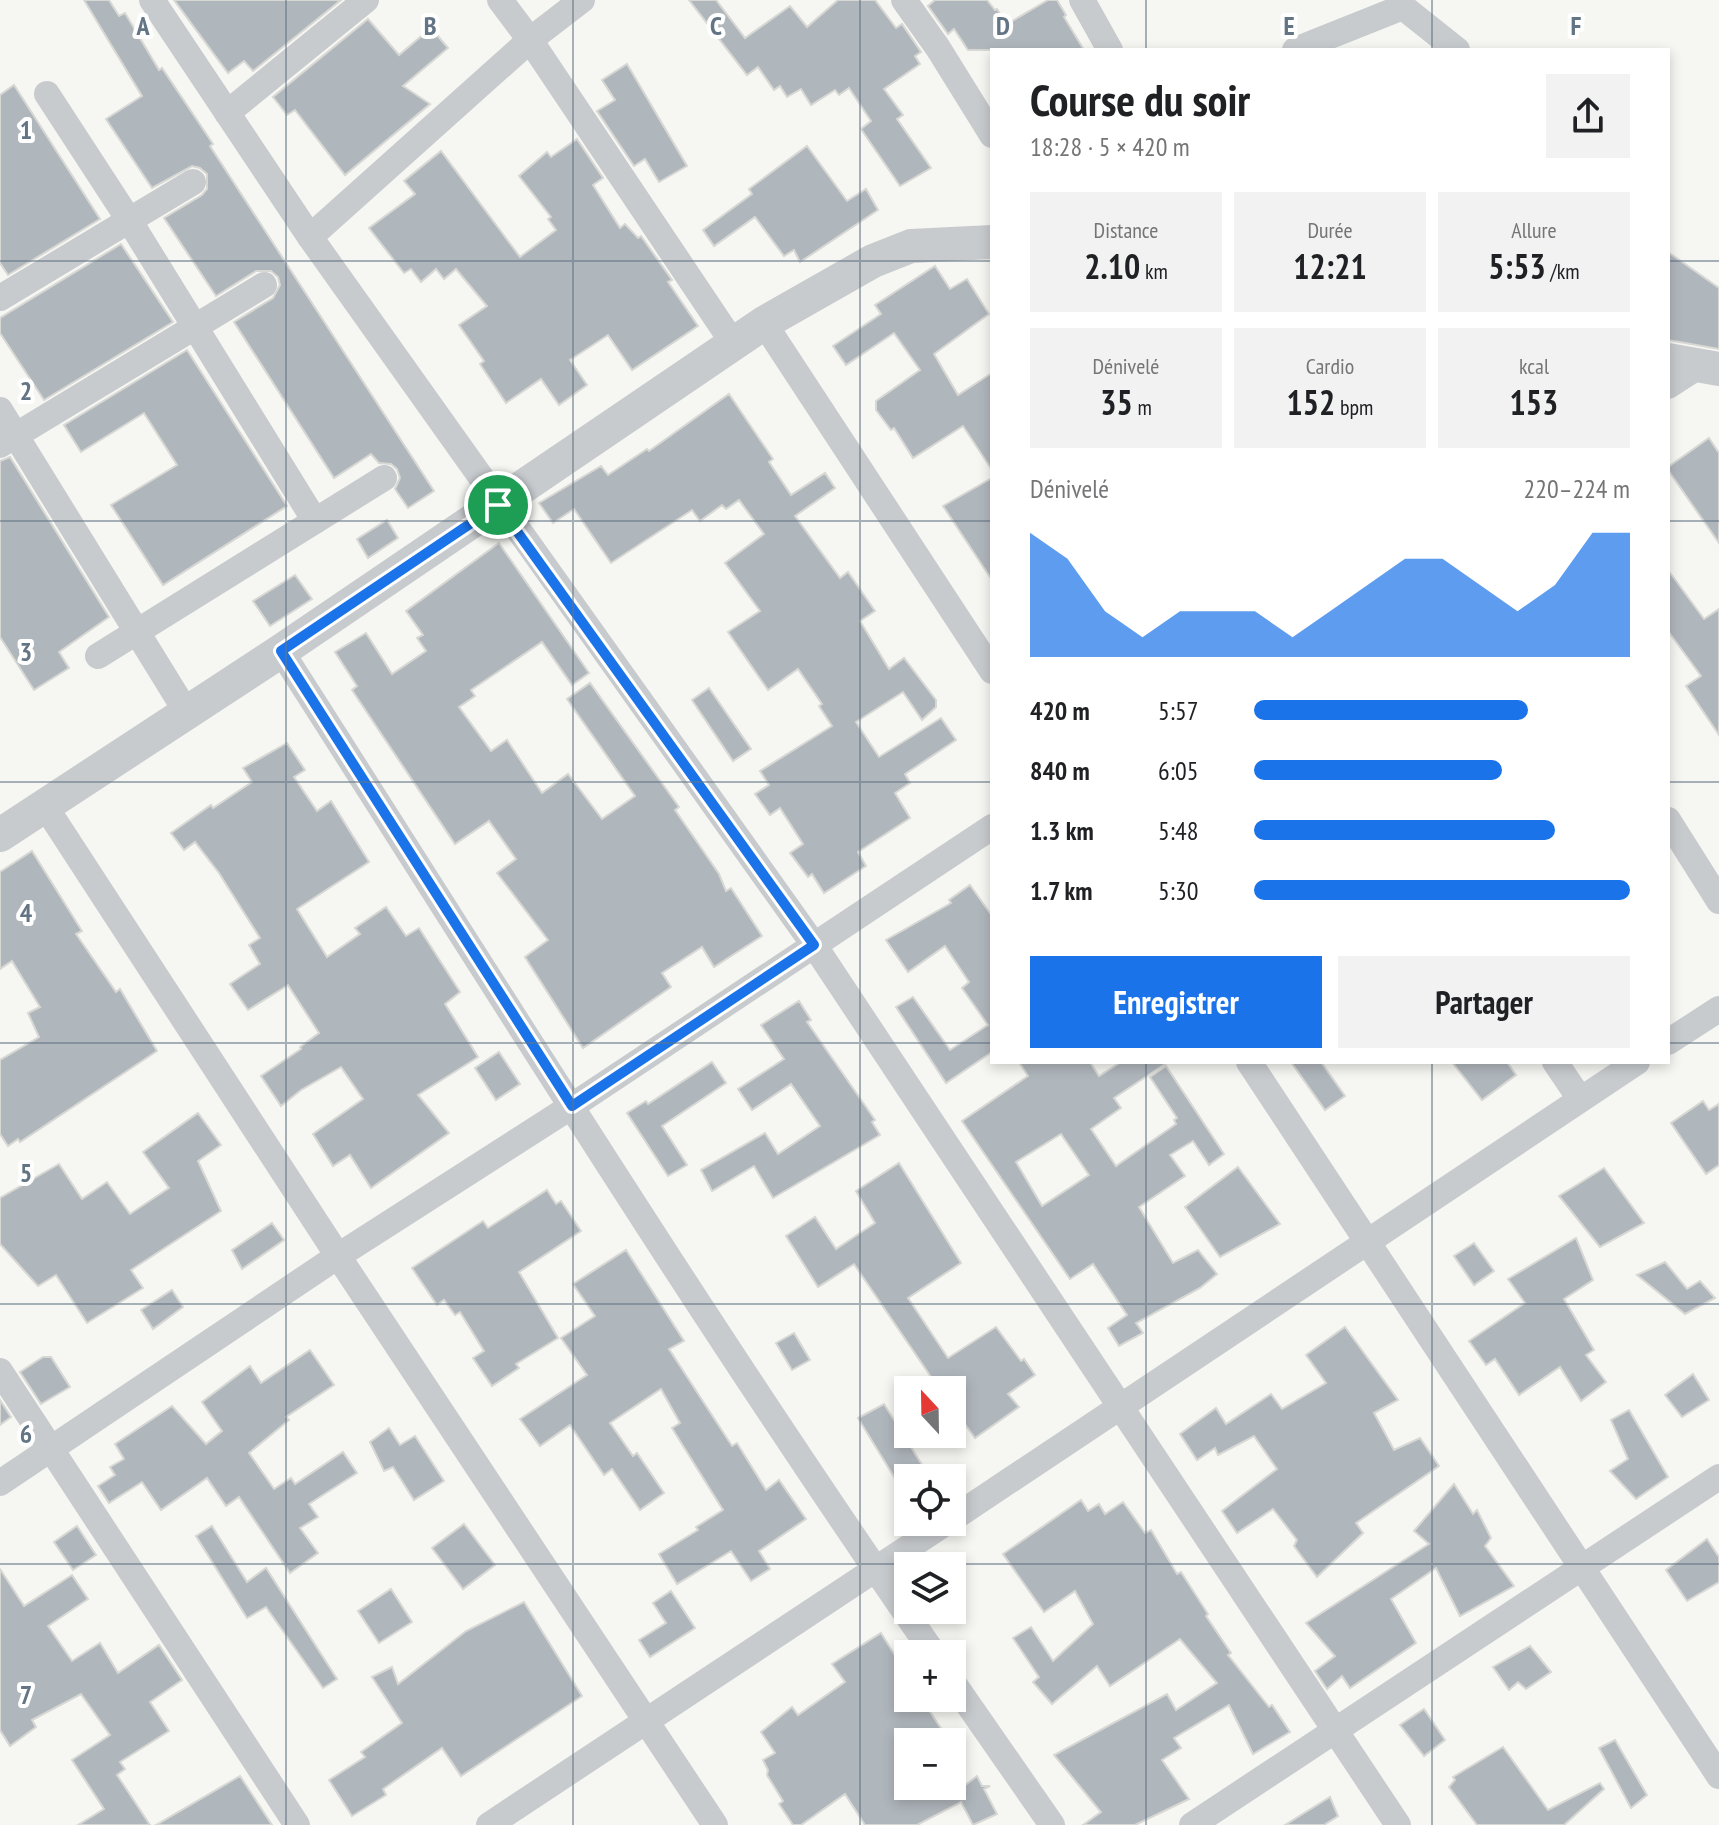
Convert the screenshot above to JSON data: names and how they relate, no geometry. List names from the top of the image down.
{
  "north": "top",
  "page": {
    "heading": ["Course du soir", "18:28 · 5 × 420 m"],
    "stats": [
      ["Distance", "2.10 km"],
      ["Durée", "12:21"],
      ["Allure", "5:53 /km"],
      ["Dénivelé", "35 m"],
      ["Cardio", "152 bpm"],
      ["kcal", "153"]
    ],
    "chart": ["Dénivelé", "220–224 m"],
    "list": [
      {
        "name": "420 m",
        "note": "5:57"
      },
      {
        "name": "840 m",
        "note": "6:05"
      },
      {
        "name": "1.3 km",
        "note": "5:48"
      },
      {
        "name": "1.7 km",
        "note": "5:30"
      }
    ],
    "buttons": ["Enregistrer", "Partager"],
    "map_buttons": ["+", "−"]
  },
  "grid": {
    "columns": [
      "A",
      "B",
      "C",
      "D",
      "E",
      "F"
    ],
    "rows": [
      "1",
      "2",
      "3",
      "4",
      "5",
      "6",
      "7"
    ]
  }
}
